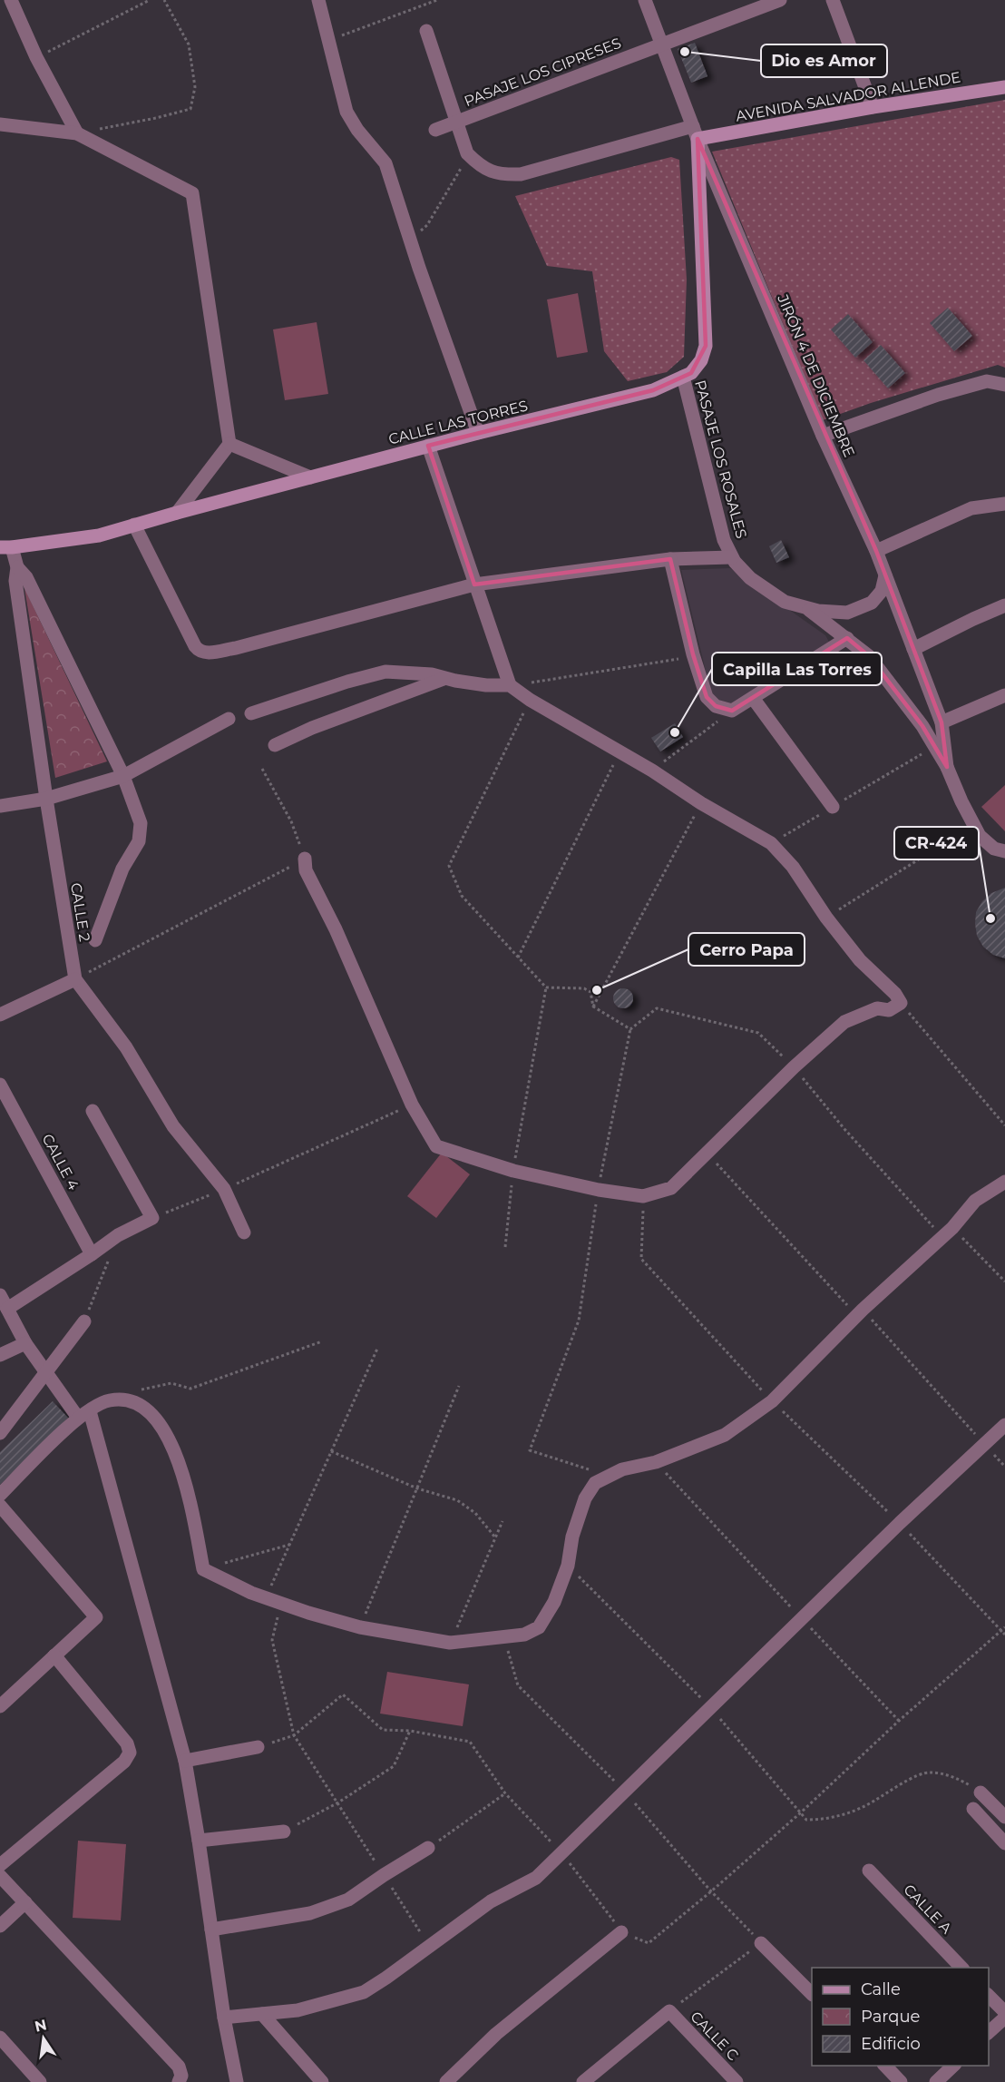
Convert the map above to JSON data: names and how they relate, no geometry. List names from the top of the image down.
{
  "streets": {
    "street": [
      "PASAJE LOS CIPRESES",
      "AVENIDA SALVADOR ALLENDE",
      "JIRÓN 4 DE DICIEMBRE",
      "CALLE LAS TORRES",
      "PASAJE LOS ROSALES",
      "CALLE 2",
      "CALLE 4",
      "CALLE A",
      "CALLE C"
    ]
  },
  "crossings": [
    ["PASAJE LOS CIPRESES", "JIRÓN 4 DE DICIEMBRE"],
    ["AVENIDA SALVADOR ALLENDE", "JIRÓN 4 DE DICIEMBRE"],
    ["AVENIDA SALVADOR ALLENDE", "CALLE LAS TORRES"],
    ["JIRÓN 4 DE DICIEMBRE", "CALLE LAS TORRES"],
    ["JIRÓN 4 DE DICIEMBRE", "PASAJE LOS ROSALES"],
    ["CALLE LAS TORRES", "PASAJE LOS ROSALES"],
    ["CALLE LAS TORRES", "CALLE 2"]
  ],
  "places": [
    "Dio es Amor",
    "Capilla Las Torres",
    "CR-424",
    "Cerro Papa"
  ],
  "legend": ["Calle", "Parque", "Edificio"],
  "north": "top"
}
